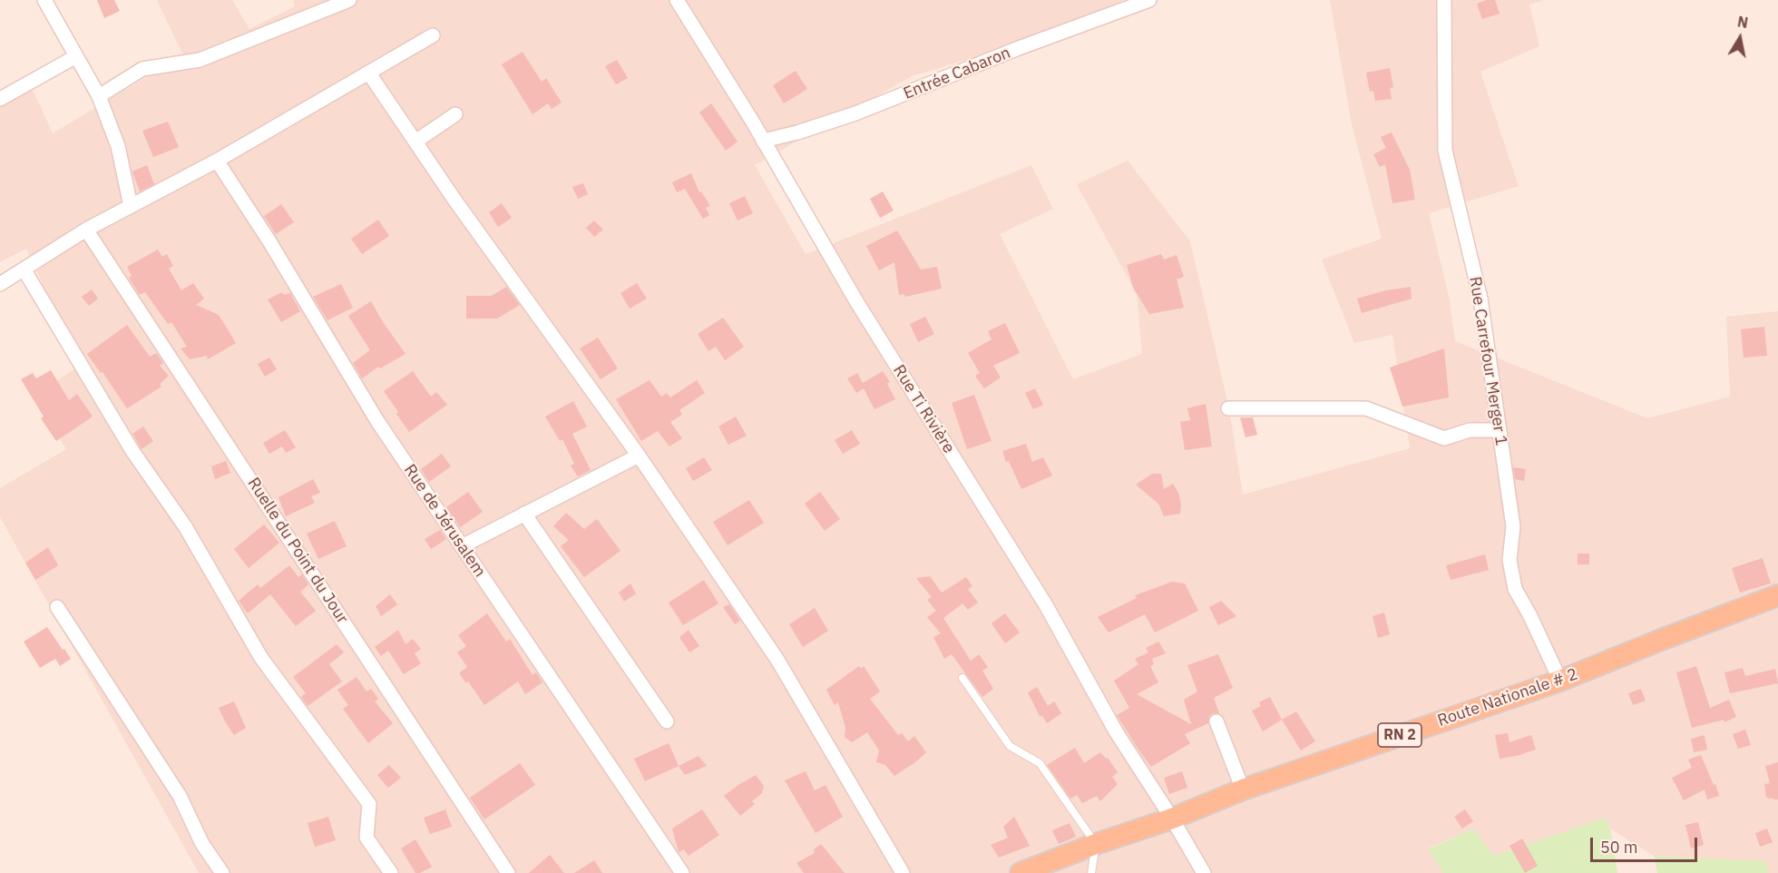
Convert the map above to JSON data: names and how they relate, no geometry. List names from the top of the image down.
{
  "streets": {
    "main road": ["Route Nationale # 2", "RN 2"],
    "street": [
      "Entrée Cabaron",
      "Rue Carrefour Merger 1",
      "Rue Ti Rivière",
      "Rue de Jérusalem",
      "Ruelle du Point du Jour"
    ]
  },
  "crossings": [
    ["Entrée Cabaron", "Rue Ti Rivière"],
    ["Rue Carrefour Merger 1", "Route Nationale # 2"],
    ["Rue Ti Rivière", "Route Nationale # 2"]
  ],
  "scale_bar": "50 m",
  "north": "top"
}
